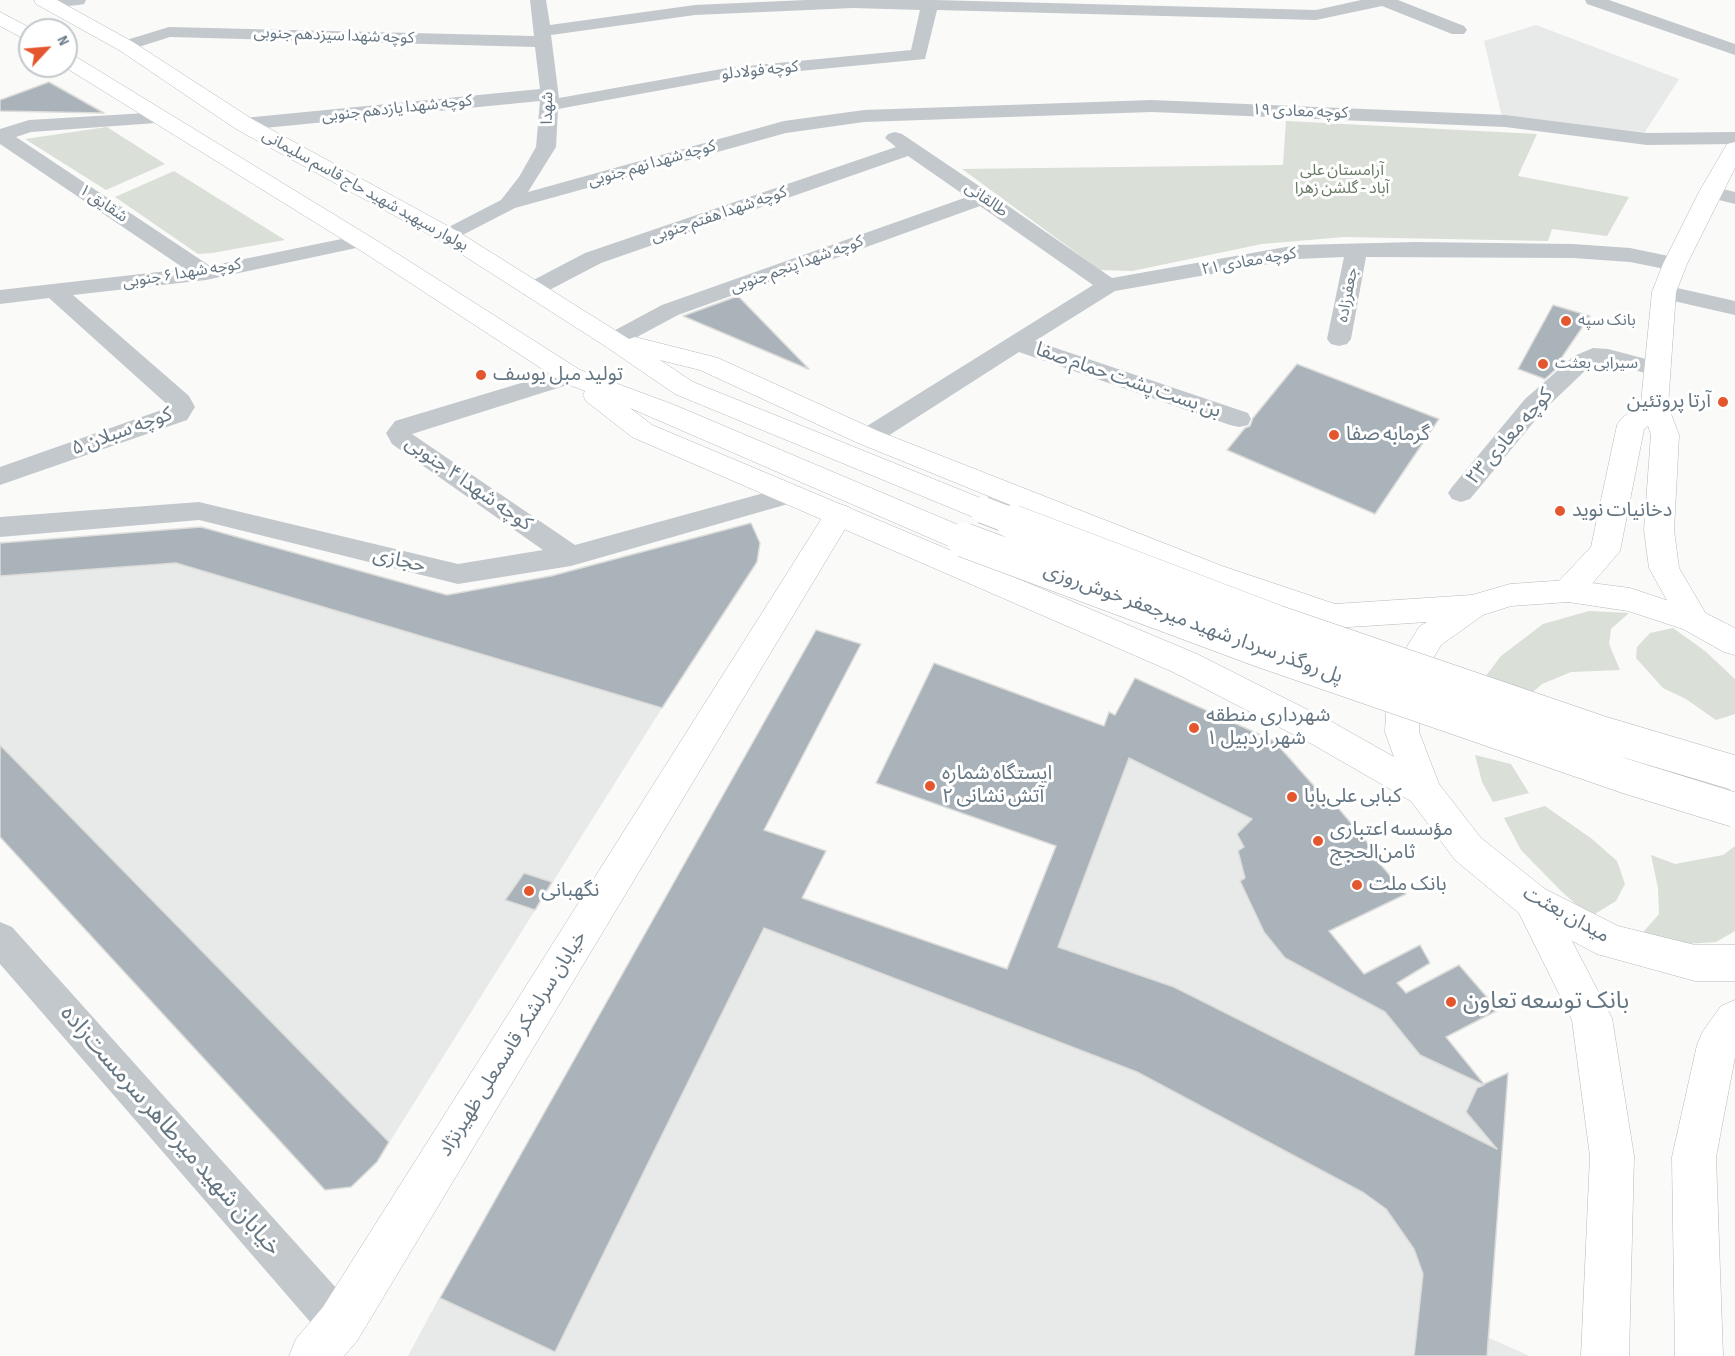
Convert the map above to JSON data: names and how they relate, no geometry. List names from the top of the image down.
{
  "streets": {
    "main road": [
      "بولوار سپهبد شهید حاج قاسم سلیمانی",
      "پل روگذر سردار شهید میرجعفر خوش‌روزی",
      "میدان بعثت",
      "خیابان سرلشکر قاسمعلی ظهیرنژاد"
    ],
    "street": [
      "کوچه شهدا سیزدهم جنوبی",
      "کوچه فولادلو",
      "شهدا",
      "کوچه شهدا یازدهم جنوبی",
      "کوچه معادی ۱۹",
      "کوچه شهدا نهم جنوبی",
      "طالقانی",
      "شقایق ۱",
      "کوچه شهدا هفتم جنوبی",
      "کوچه معادی ۲۱",
      "کوچه شهدا پنجم جنوبی",
      "کوچه شهدا ۶ جنوبی",
      "جعفرزاده",
      "بن بست پشت حمام صفا",
      "کوچه سبلان ۵",
      "کوچه معادی ۲۳",
      "کوچه شهدا ۴ جنوبی",
      "حجازی",
      "خیابان شهید میرطاهر سرمست‌زاده"
    ]
  },
  "crossings": [
    ["کوچه شهدا سیزدهم جنوبی", "کوچه فولادلو"],
    ["کوچه شهدا سیزدهم جنوبی", "شهدا"],
    ["کوچه شهدا سیزدهم جنوبی", "بولوار سپهبد شهید حاج قاسم سلیمانی"],
    ["کوچه فولادلو", "شهدا"],
    ["کوچه فولادلو", "کوچه شهدا یازدهم جنوبی"],
    ["شهدا", "کوچه شهدا یازدهم جنوبی"],
    ["شهدا", "کوچه شهدا نهم جنوبی"],
    ["کوچه شهدا یازدهم جنوبی", "بولوار سپهبد شهید حاج قاسم سلیمانی"],
    ["کوچه معادی ۱۹", "کوچه شهدا نهم جنوبی"],
    ["کوچه معادی ۱۹", "طالقانی"],
    ["کوچه شهدا نهم جنوبی", "بولوار سپهبد شهید حاج قاسم سلیمانی"],
    ["کوچه شهدا نهم جنوبی", "طالقانی"],
    ["بولوار سپهبد شهید حاج قاسم سلیمانی", "کوچه شهدا هفتم جنوبی"],
    ["بولوار سپهبد شهید حاج قاسم سلیمانی", "کوچه شهدا پنجم جنوبی"],
    ["بولوار سپهبد شهید حاج قاسم سلیمانی", "پل روگذر سردار شهید میرجعفر خوش‌روزی"],
    ["طالقانی", "کوچه شهدا هفتم جنوبی"],
    ["طالقانی", "کوچه معادی ۲۱"],
    ["طالقانی", "کوچه شهدا پنجم جنوبی"],
    ["شقایق ۱", "کوچه شهدا ۶ جنوبی"],
    ["کوچه معادی ۲۱", "جعفرزاده"],
    ["کوچه معادی ۲۱", "بن بست پشت حمام صفا"],
    ["کوچه شهدا ۶ جنوبی", "کوچه سبلان ۵"],
    ["کوچه شهدا ۴ جنوبی", "حجازی"],
    ["کوچه شهدا ۴ جنوبی", "پل روگذر سردار شهید میرجعفر خوش‌روزی"],
    ["خیابان سرلشکر قاسمعلی ظهیرنژاد", "خیابان شهید میرطاهر سرمست‌زاده"]
  ],
  "parks": ["آرامستان علی آباد - گلشن زهرا"],
  "places": [
    "بانک سپه",
    "سیرابی بعثت",
    "تولید مبل یوسف",
    "آرتا پروتئین",
    "گرمابه صفا",
    "دخانیات نوید",
    "شهرداری منطقه ۱ شهر اردبیل",
    "ایستگاه شماره ۲ آتش نشانی",
    "کبابی علی‌بابا",
    "مؤسسه اعتباری ثامن‌الحجج",
    "بانک ملت",
    "نگهبانی",
    "بانک توسعه تعاون"
  ],
  "north": "top right"
}
